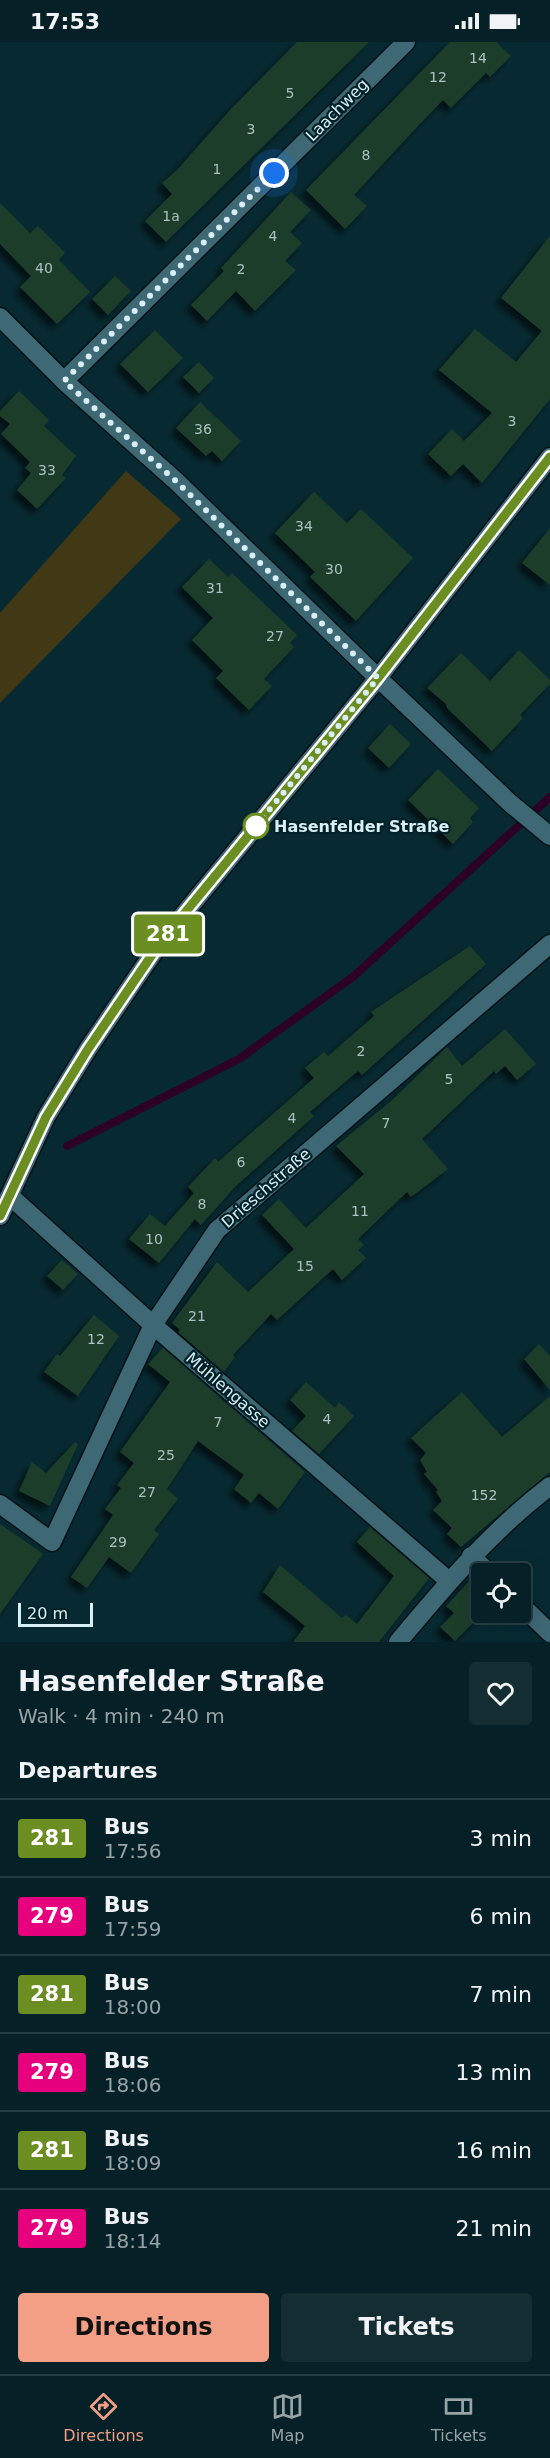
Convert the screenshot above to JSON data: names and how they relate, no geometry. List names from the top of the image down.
{
  "streets": {
    "street": ["Laachweg", "Drieschstraße", "Mühlengasse"]
  },
  "crossings": [
    ["Drieschstraße", "Mühlengasse"]
  ],
  "places": ["Hasenfelder Straße"],
  "lines": ["bus line 281"],
  "house_numbers": [
    "14",
    "12",
    "5",
    "3",
    "8",
    "1",
    "1a",
    "4",
    "40",
    "2",
    "3",
    "36",
    "33",
    "34",
    "30",
    "31",
    "27",
    "2",
    "5",
    "4",
    "7",
    "6",
    "8",
    "11",
    "10",
    "15",
    "21",
    "12",
    "4",
    "7",
    "25",
    "27",
    "152",
    "29"
  ],
  "scale_bar": "20 m",
  "page": {
    "status": "17:53",
    "on_map": "281",
    "scale": "20 m",
    "heading": [
      ["Hasenfelder Straße", "Walk · 4 min · 240 m"],
      "Departures"
    ],
    "list": [
      {
        "mark": "281",
        "name": "Bus",
        "note": "17:56",
        "value": "3 min"
      },
      {
        "mark": "279",
        "name": "Bus",
        "note": "17:59",
        "value": "6 min"
      },
      {
        "mark": "281",
        "name": "Bus",
        "note": "18:00",
        "value": "7 min"
      },
      {
        "mark": "279",
        "name": "Bus",
        "note": "18:06",
        "value": "13 min"
      },
      {
        "mark": "281",
        "name": "Bus",
        "note": "18:09",
        "value": "16 min"
      },
      {
        "mark": "279",
        "name": "Bus",
        "note": "18:14",
        "value": "21 min"
      }
    ],
    "buttons": ["Directions", "Tickets"],
    "tabs": ["Directions", "Map", "Tickets"]
  }
}
